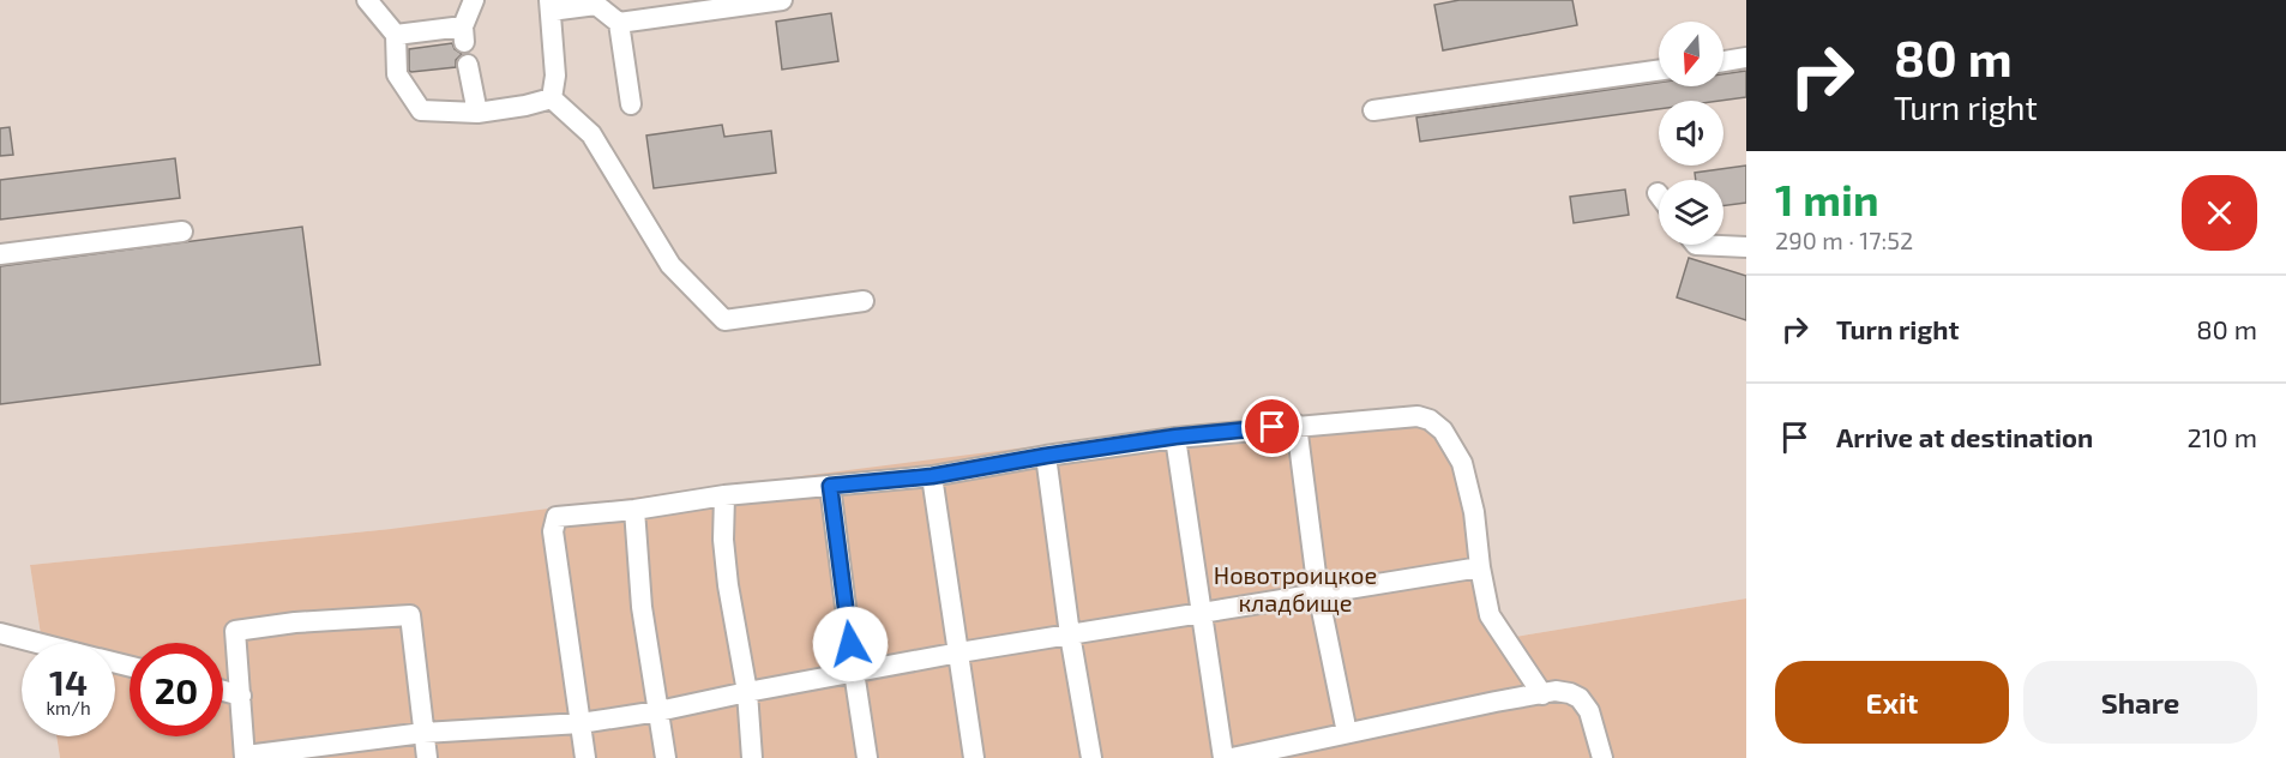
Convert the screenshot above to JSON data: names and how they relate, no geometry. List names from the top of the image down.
{
  "parks": ["Новотроицкое кладбище"],
  "north": "bottom",
  "page": {
    "turn": ["80 m", "Turn right"],
    "heading": ["1 min", "290 m · 17:52"],
    "list": [
      {
        "name": "Turn right",
        "value": "80 m"
      },
      {
        "name": "Arrive at destination",
        "value": "210 m"
      }
    ],
    "speed": "14 km/h",
    "limit": "20",
    "buttons": ["Exit", "Share"]
  }
}
